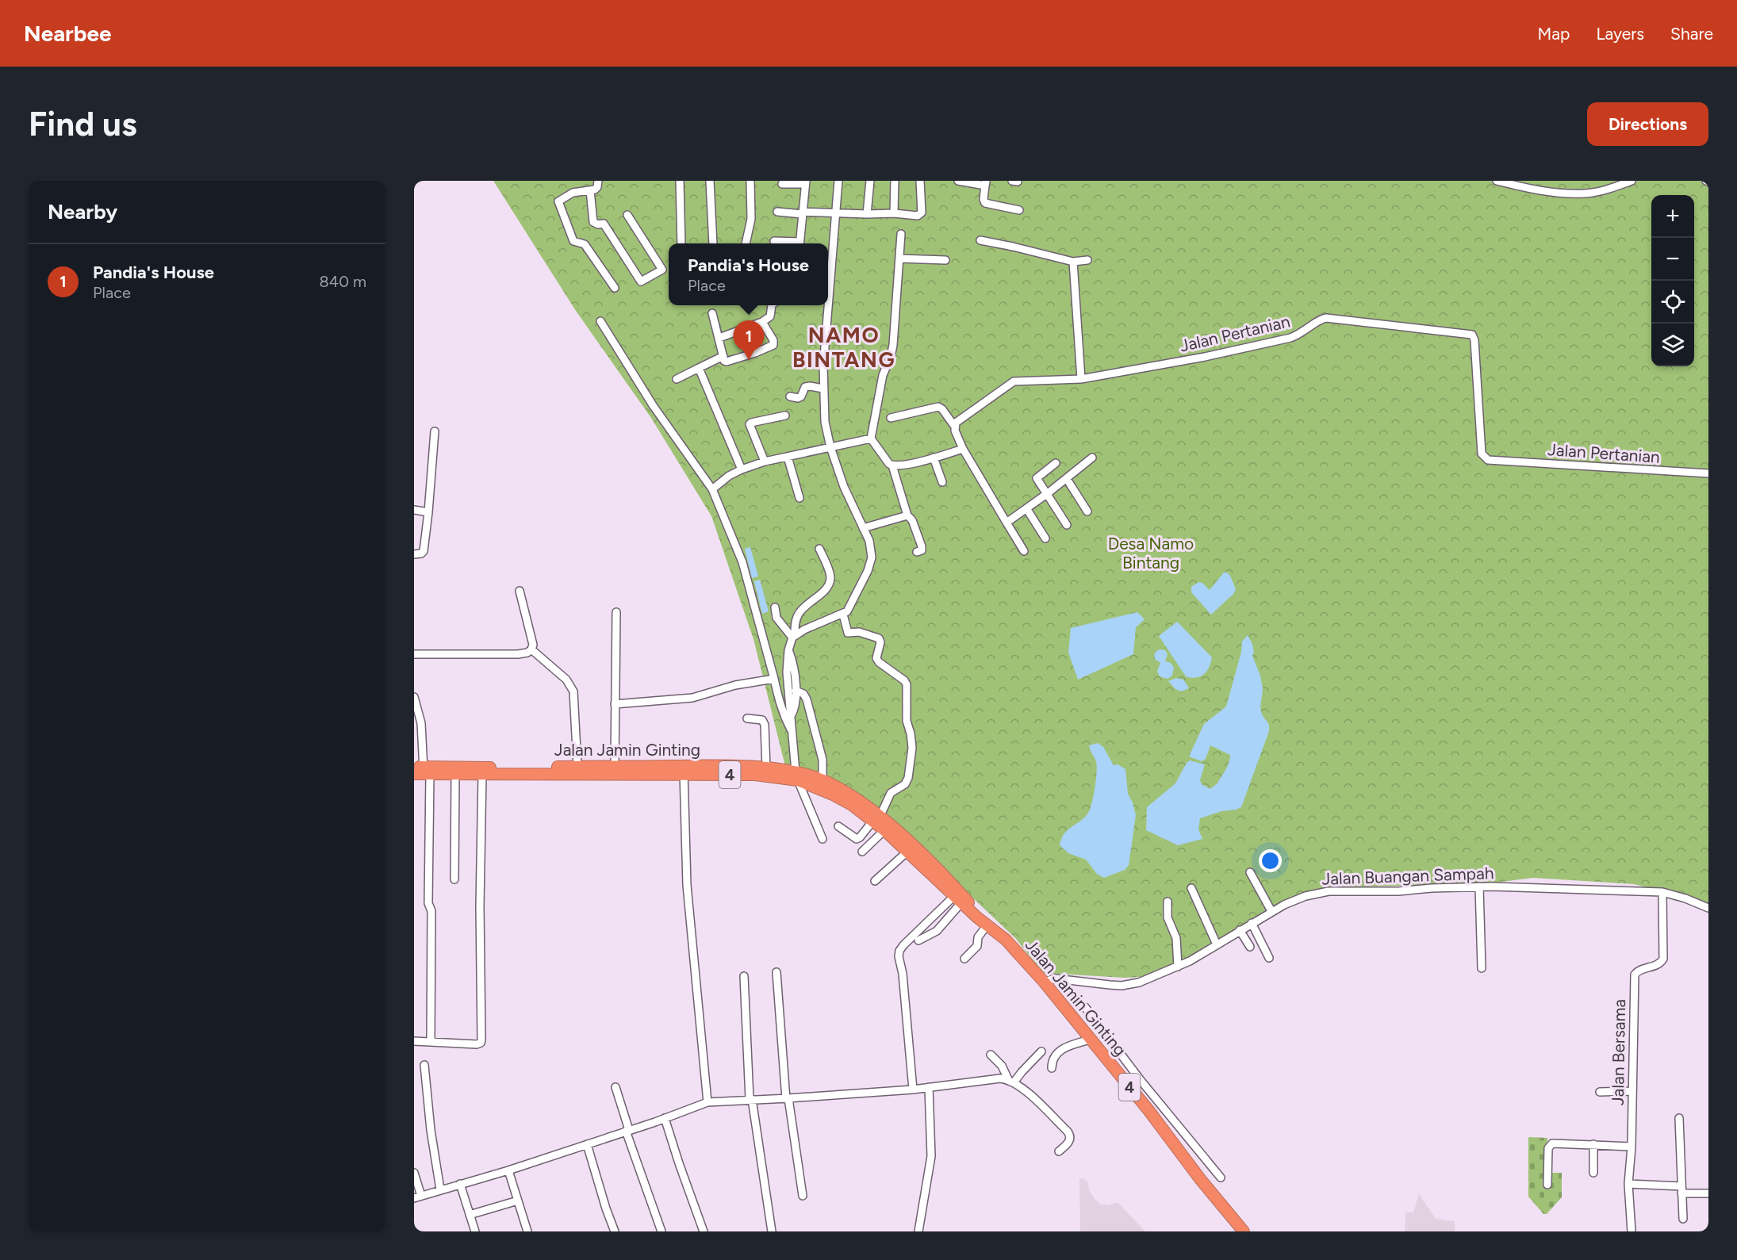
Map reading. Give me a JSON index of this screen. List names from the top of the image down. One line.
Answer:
{"streets":{"highway":["Jalan Jamin Ginting","4"],"street":["Jalan Pertanian","Jalan Buangan Sampah","Jalan Bersama"]},"crossings":[["Jalan Jamin Ginting","Jalan Buangan Sampah"],["Jalan Buangan Sampah","Jalan Bersama"]],"districts":["NAMO BINTANG"],"parks":["Desa Namo Bintang"],"page":{"header":"Nearbee","nav":["Map","Layers","Share"],"buttons":"Directions","title":"Find us","heading":"Nearby","map_buttons":["+","−"],"list":[{"mark":"1","name":"Pandia's House","note":"Place","value":"840 m"}],"popup":["Pandia's House","Place"],"pins":"1"}}
